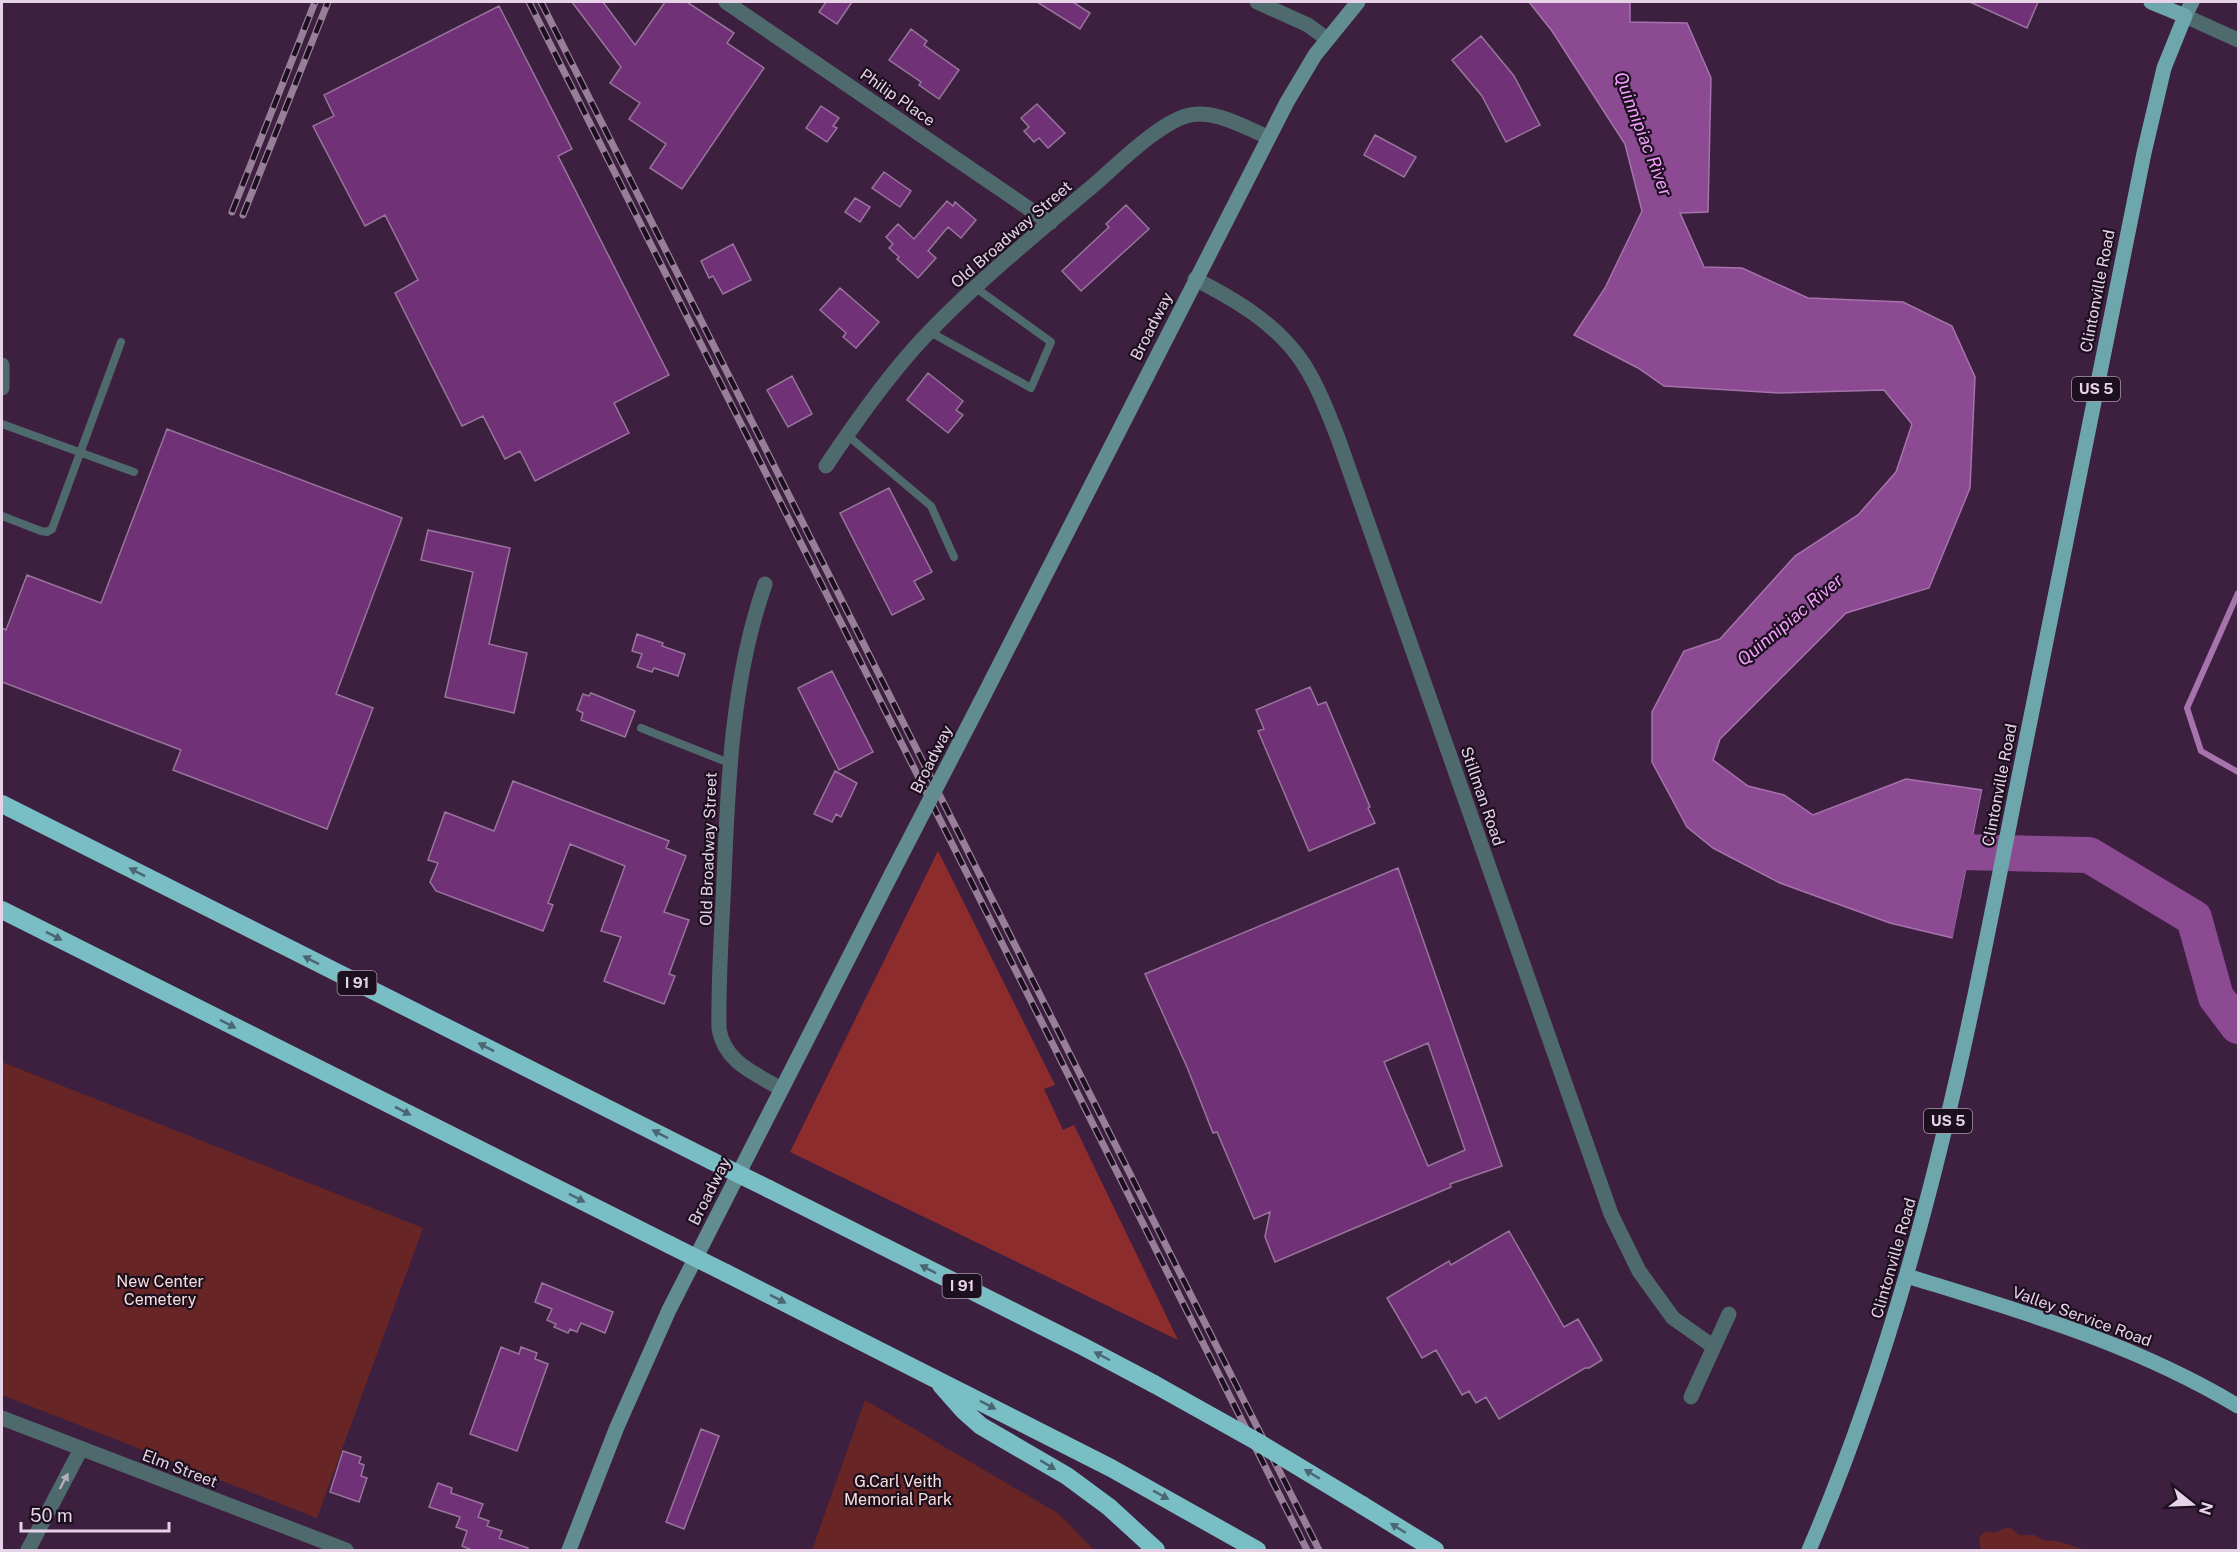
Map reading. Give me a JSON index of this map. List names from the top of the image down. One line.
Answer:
{"streets":{"highway":["I 91"],"main road":["Clintonville Road","Broadway","US 5","Valley Service Road"],"street":["Philip Place","Old Broadway Street","Stillman Road","Elm Street"]},"crossings":[["Philip Place","Old Broadway Street"],["Old Broadway Street","Broadway"],["Clintonville Road","Valley Service Road"],["Broadway","Stillman Road"]],"water":["Quinnipiac River"],"parks":["New Center Cemetery","G.Carl Veith Memorial Park"],"scale_bar":"50 m","north":"right"}
